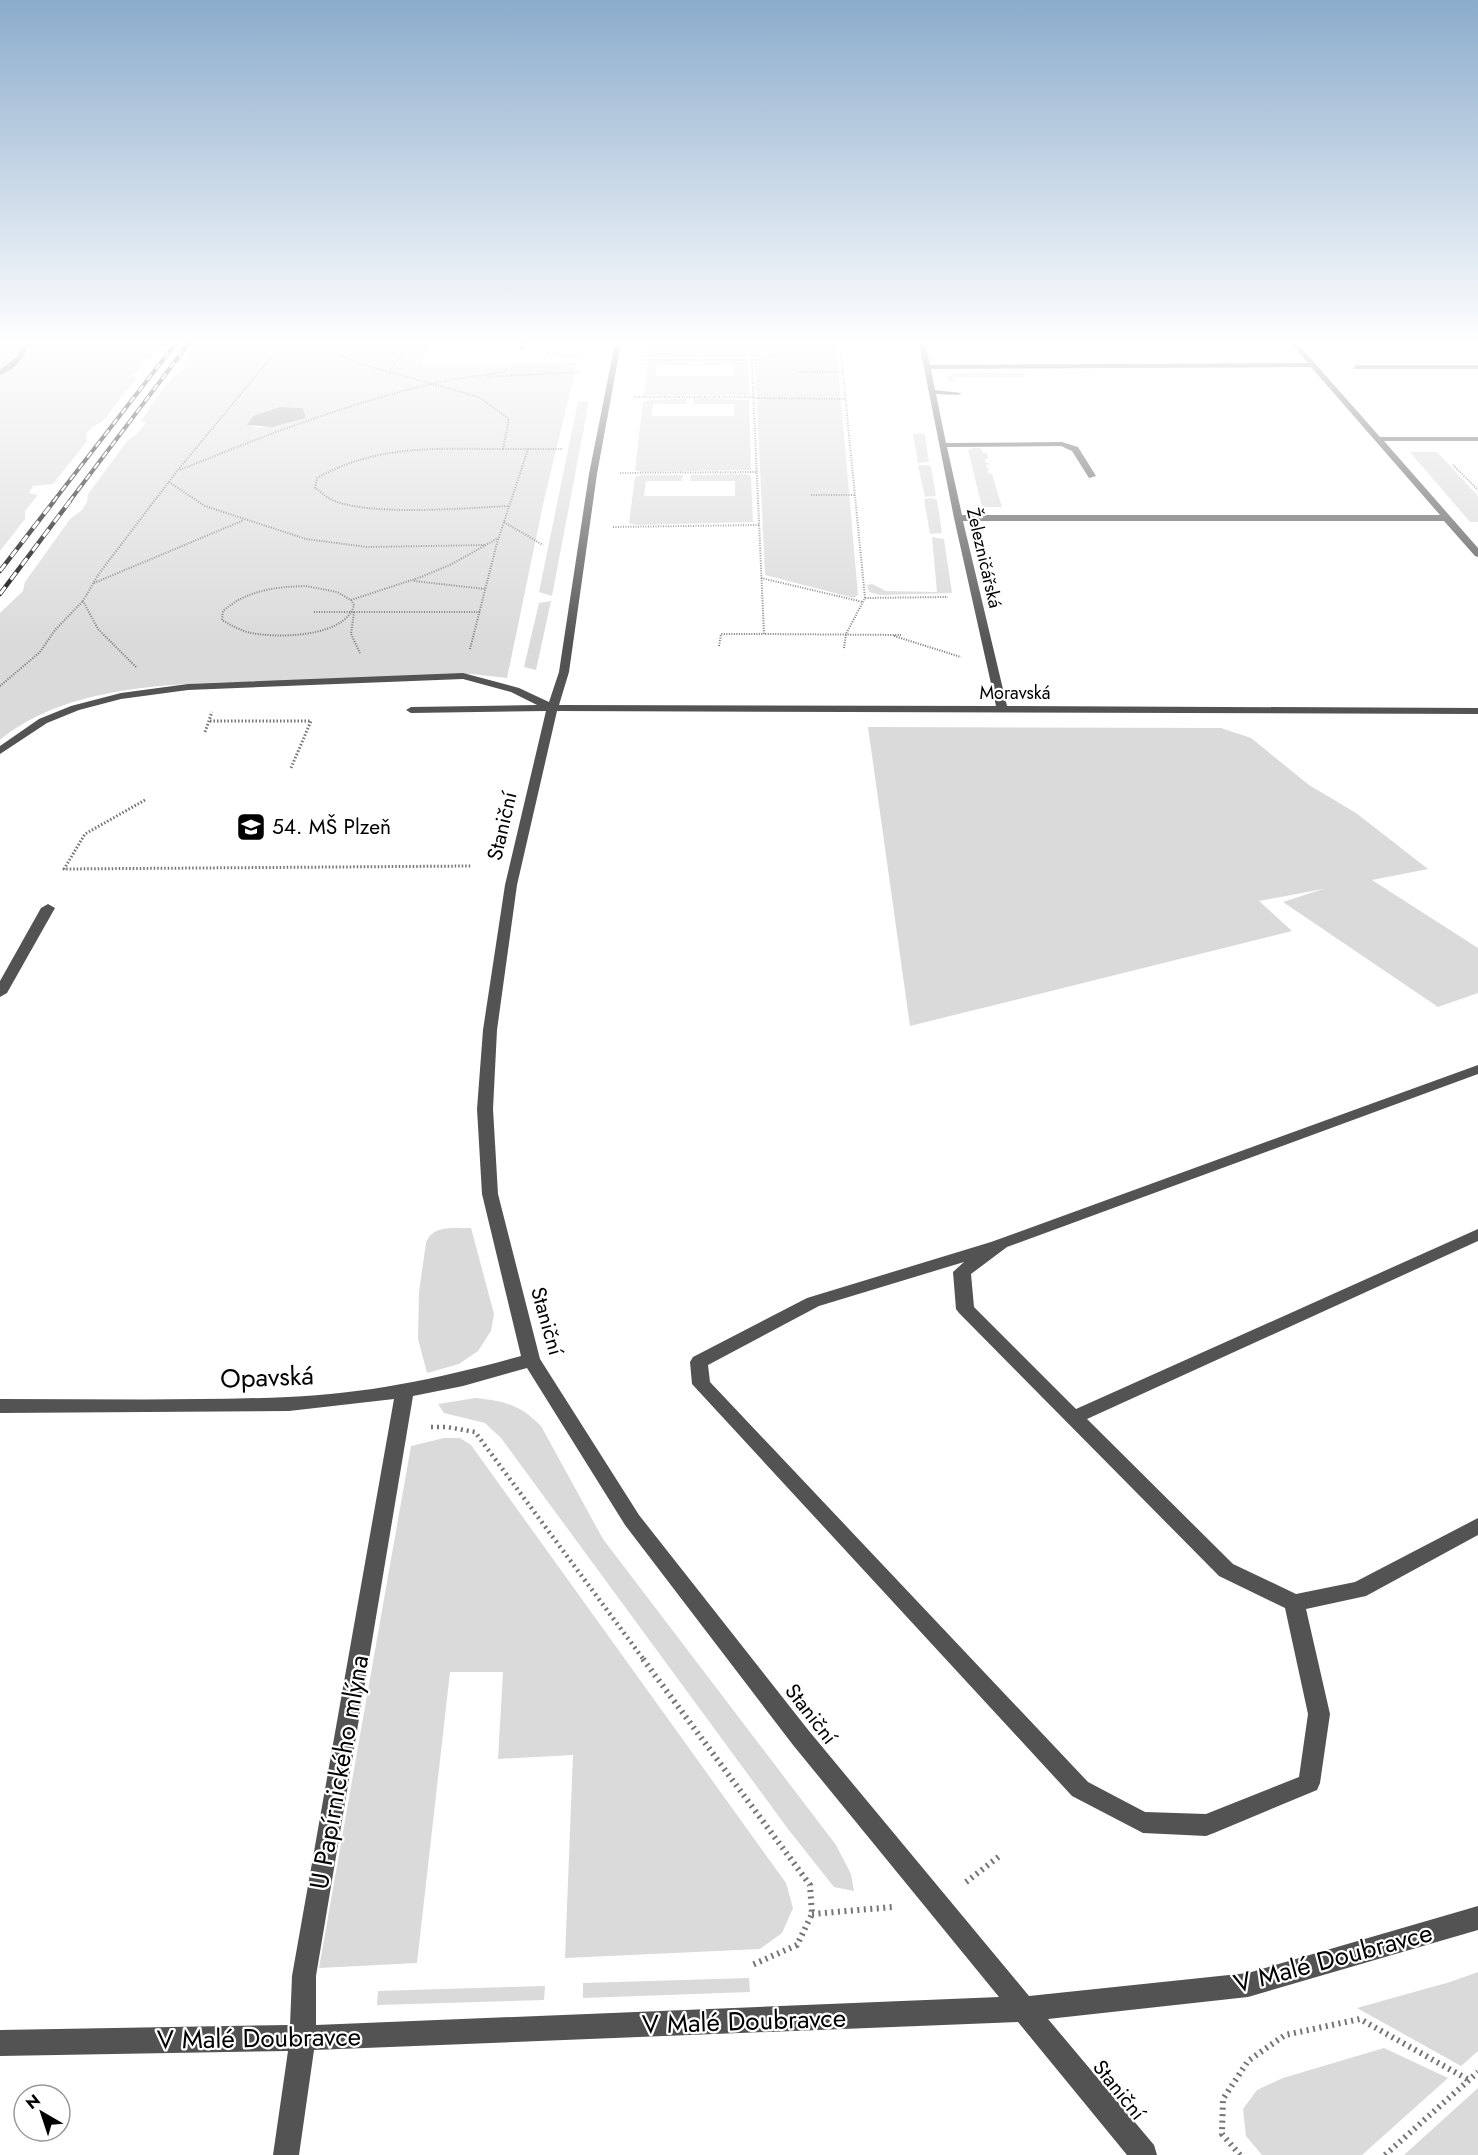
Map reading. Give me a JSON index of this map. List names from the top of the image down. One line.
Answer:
{"streets":{"street":["Železničářská","Moravská","Staniční","Opavská","U Papírnického mlýna","V Malé Doubravce"]},"crossings":[["Železničářská","Moravská"],["Moravská","Staniční"],["Staniční","Opavská"],["Staniční","V Malé Doubravce"],["Opavská","U Papírnického mlýna"],["U Papírnického mlýna","V Malé Doubravce"]],"places":{"school or university":["54. MŠ Plzeň"]},"north":"top left"}
